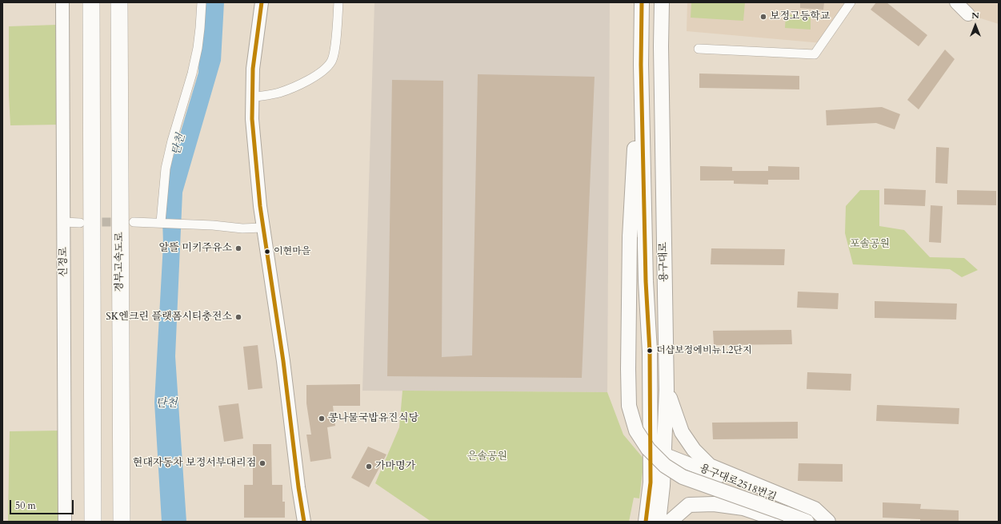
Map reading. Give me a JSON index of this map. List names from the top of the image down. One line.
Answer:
{"streets":{"highway":["경부고속도로"],"main road":["용구대로"],"street":["신정로","용구대로2518번길"]},"crossings":[["용구대로","용구대로2518번길"]],"water":["탄천"],"parks":["포솔공원","은솔공원"],"places":["보정고등학교","알뜰 미키주유소","이현마을","SK엔크린 플랫폼시티충전소","더샵보정에비뉴1.2단지","콩나물국밥유진식당","현대자동차 보정서부대리점","가마명가"],"scale_bar":"50 m","north":"top"}
